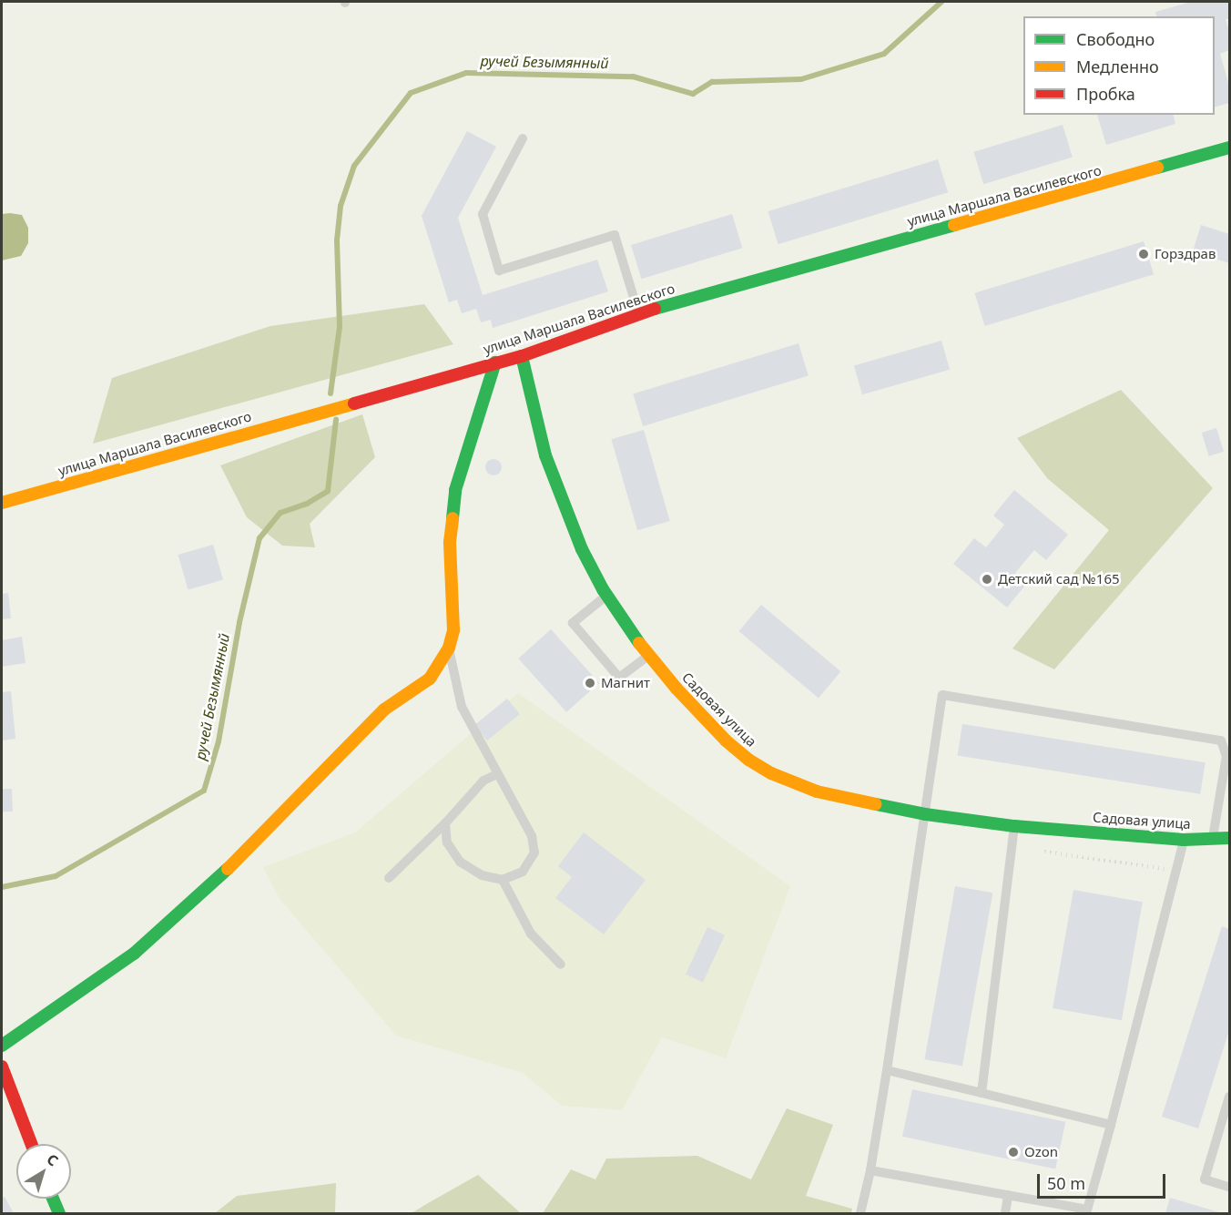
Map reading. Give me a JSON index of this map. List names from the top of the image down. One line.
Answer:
{"streets":{"street":["улица Маршала Василевского","Садовая улица"]},"crossings":[["улица Маршала Василевского","Садовая улица"]],"water":["ручей Безымянный"],"places":["Горздрав","Детский сад №165","Магнит","Ozon"],"legend":["Свободно","Медленно","Пробка"],"scale_bar":"50 m","north":"top right"}
